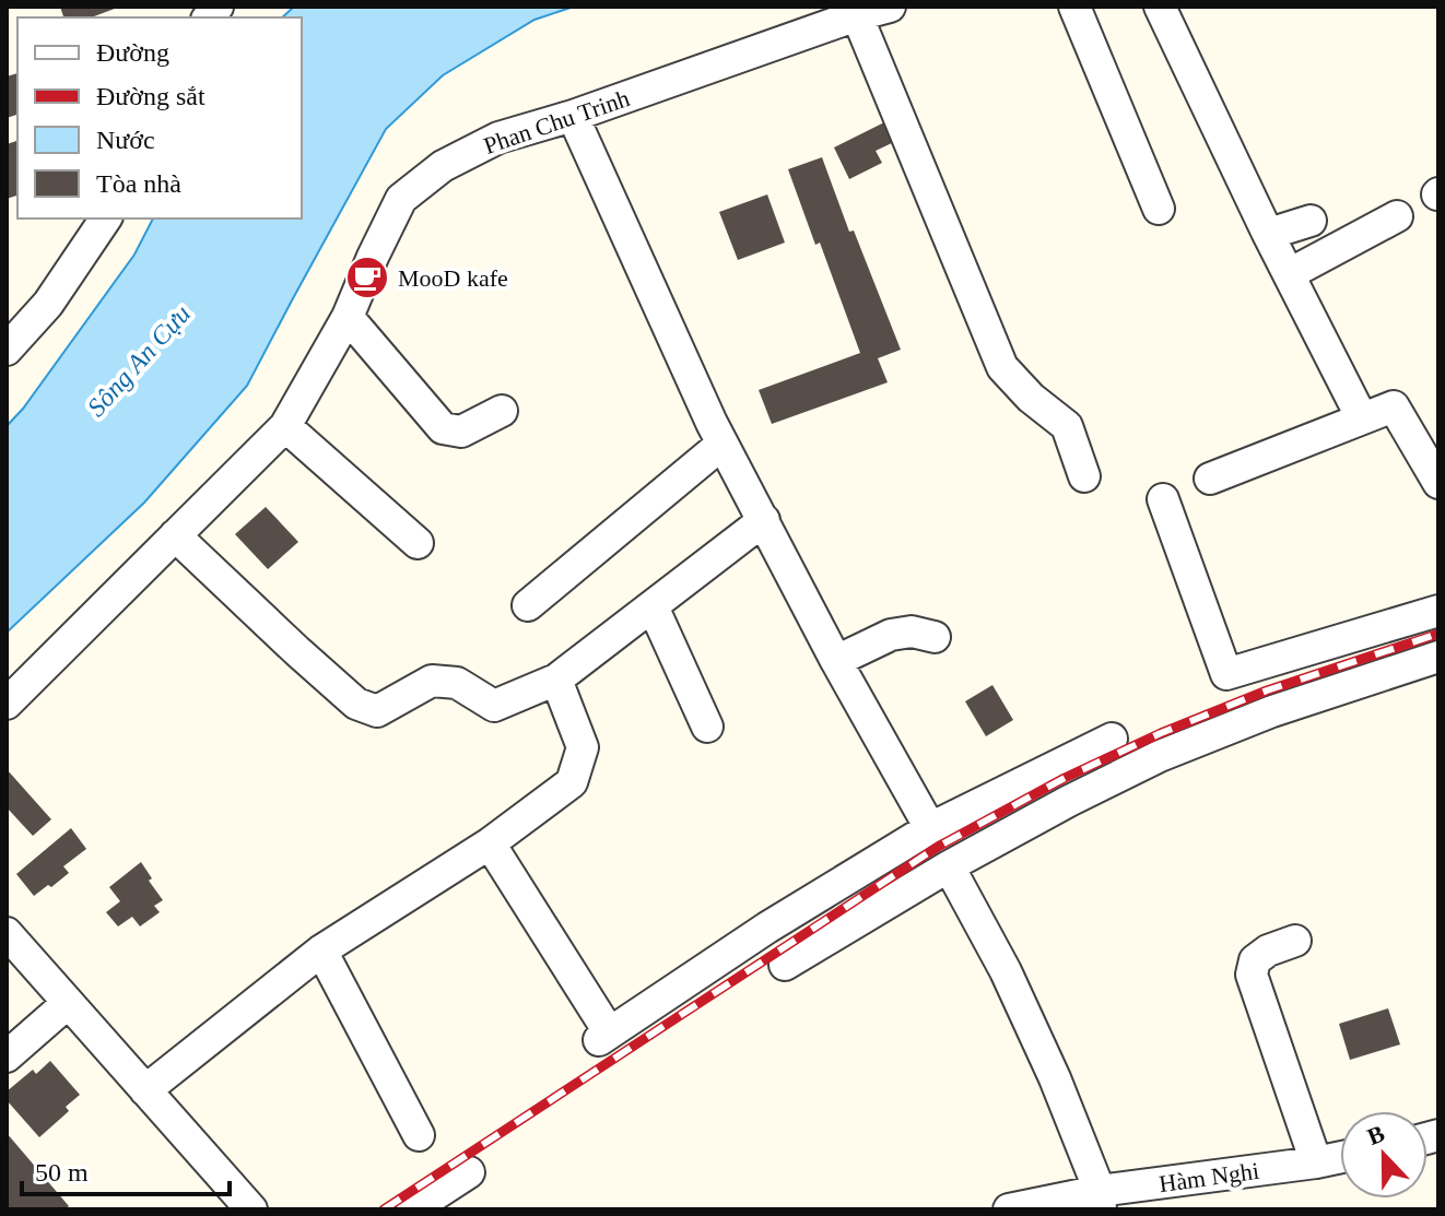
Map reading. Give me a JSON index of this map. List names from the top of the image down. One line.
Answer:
{"streets":{"street":["Phan Chu Trinh","Hàm Nghi"]},"water":["Sông An Cựu"],"places":{"cafe":["MooD kafe"]},"legend":["Đường","Đường sắt","Nước","Tòa nhà"],"scale_bar":"50 m","north":"top"}
